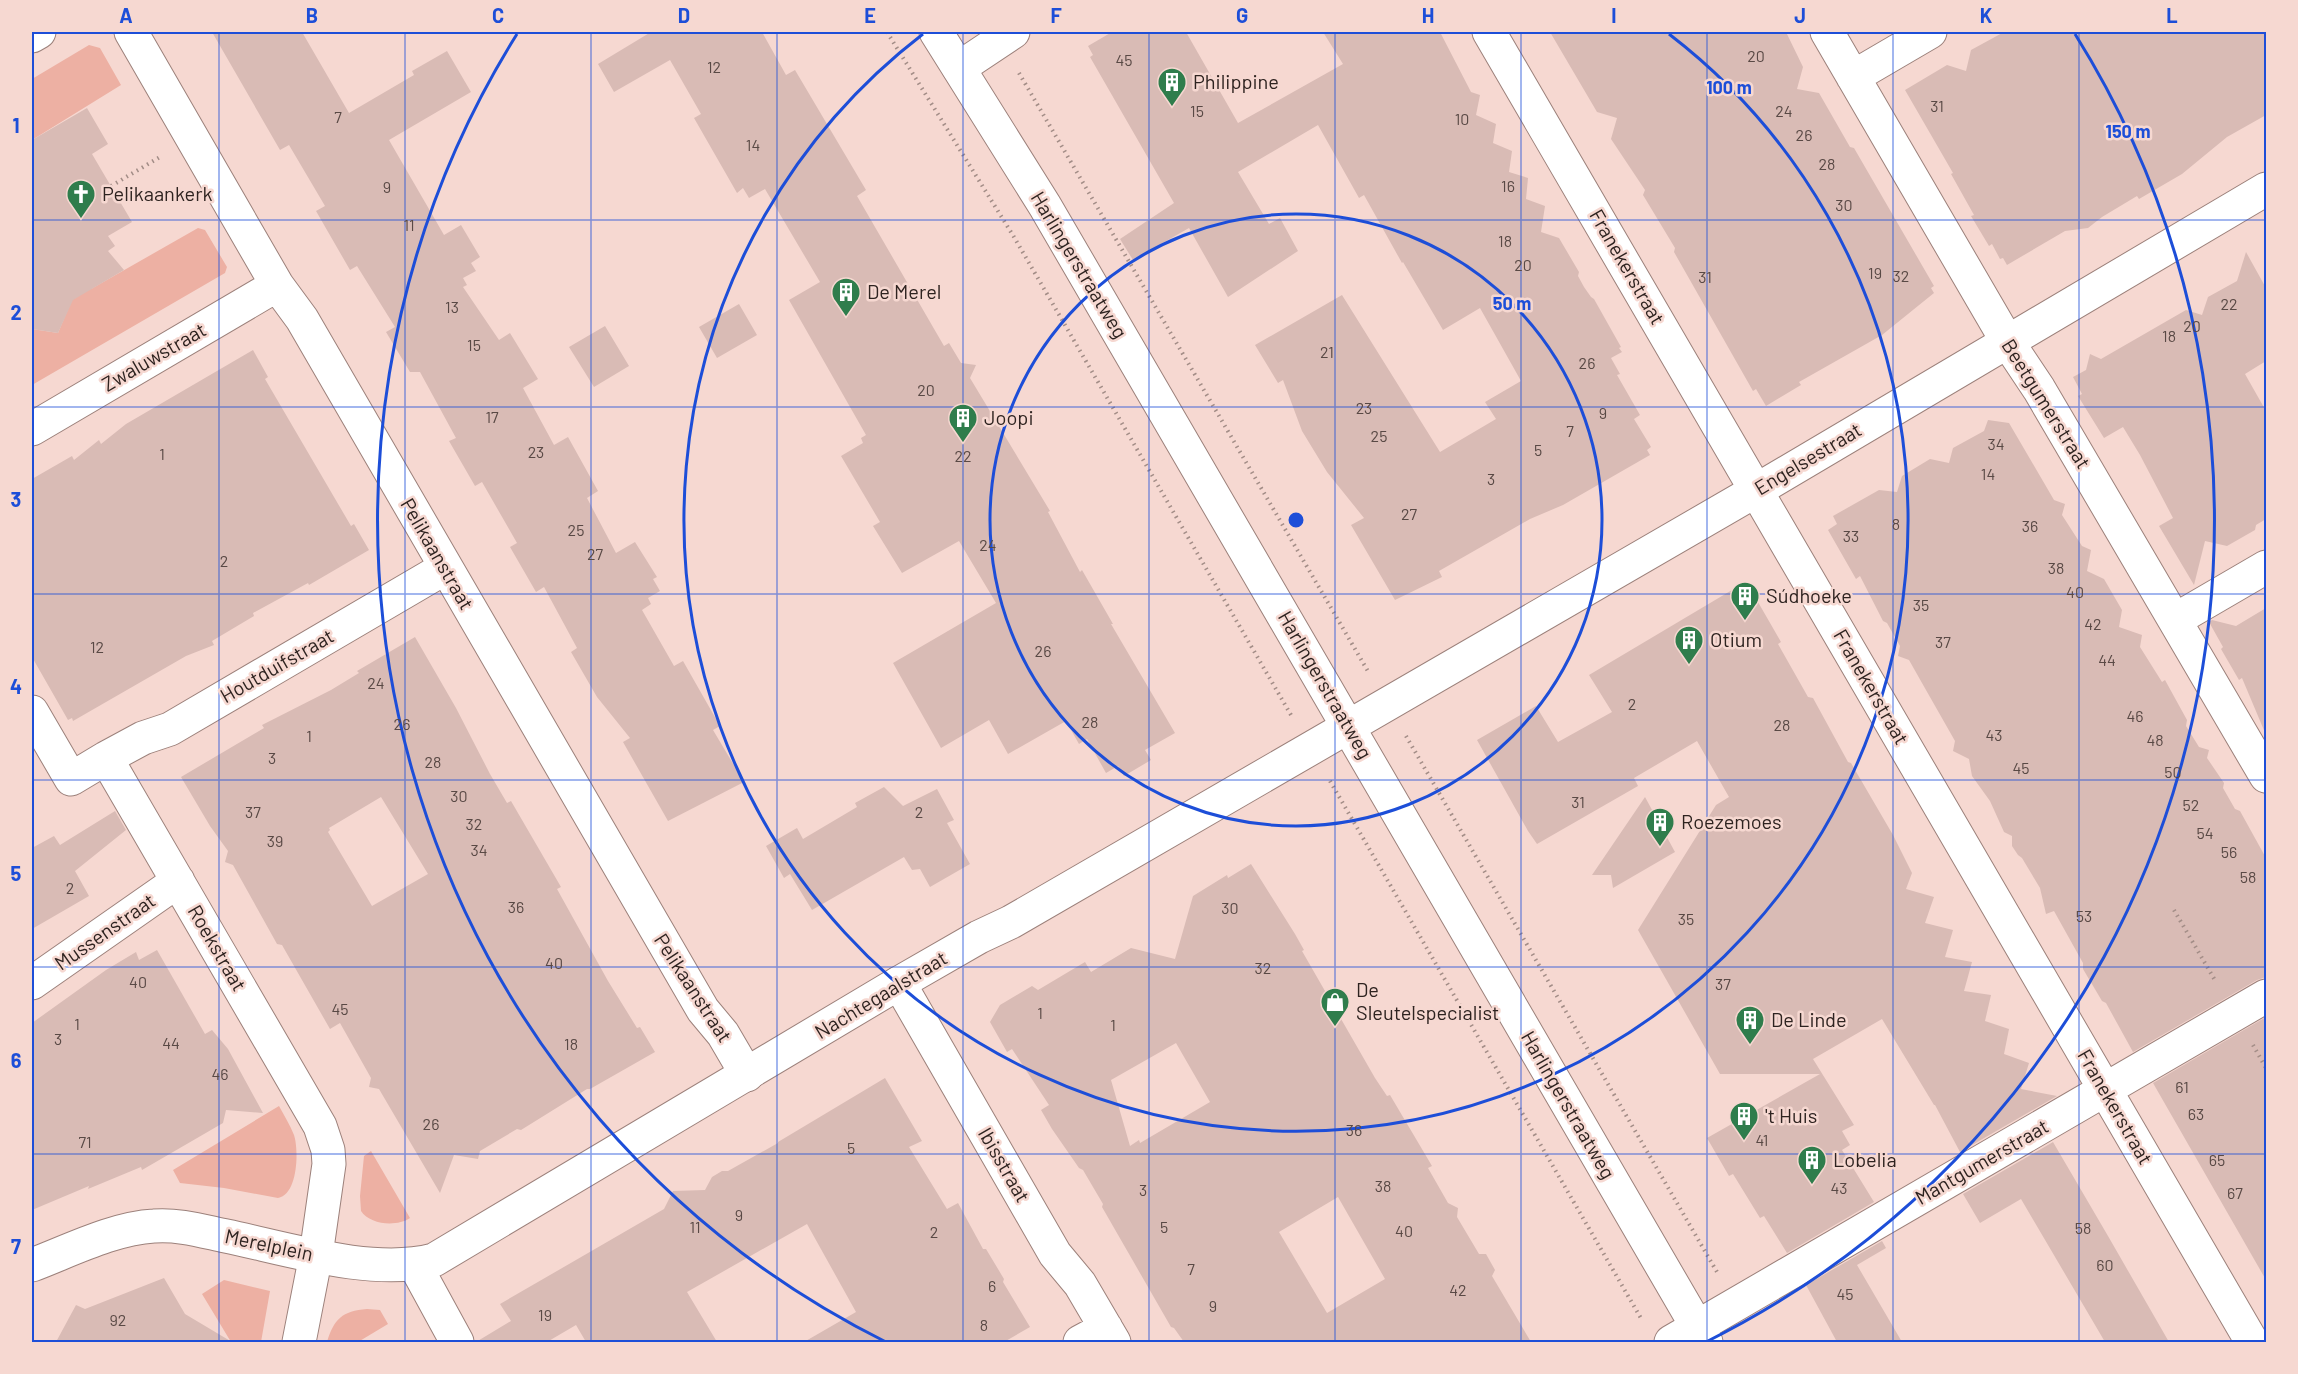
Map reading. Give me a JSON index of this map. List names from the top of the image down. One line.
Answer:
{"streets":{"street":["Harlingerstraatweg","Franekerstraat","Zwaluwstraat","Beetgumerstraat","Engelsestraat","Pelikaanstraat","Houtduifstraat","Mussenstraat","Roekstraat","Nachtegaalstraat","Mantgumerstraat","Ibisstraat","Merelplein"]},"crossings":[["Harlingerstraatweg","Engelsestraat"],["Harlingerstraatweg","Nachtegaalstraat"],["Harlingerstraatweg","Mantgumerstraat"],["Franekerstraat","Engelsestraat"],["Franekerstraat","Mantgumerstraat"],["Zwaluwstraat","Pelikaanstraat"],["Beetgumerstraat","Engelsestraat"],["Engelsestraat","Nachtegaalstraat"],["Pelikaanstraat","Houtduifstraat"],["Pelikaanstraat","Nachtegaalstraat"],["Houtduifstraat","Roekstraat"],["Mussenstraat","Roekstraat"],["Roekstraat","Merelplein"],["Nachtegaalstraat","Ibisstraat"],["Nachtegaalstraat","Merelplein"]],"places":{"building":["Philippine","De Merel","Joopi","Súdhoeke","Otium","Roezemoes","De Linde","'t Huis","Lobelia"],"church":["Pelikaankerk"],"shop":["De Sleutelspecialist"]},"house_numbers":["20","45","12","31","15","24","7","10","26","14","28","16","9","30","11","18","20","19","32","31","22","13","20","18","15","21","26","20","23","9","17","7","25","34","5","23","1","22","14","3","27","8","36","25","33","24","27","2","38","40","35","42","37","12","26","44","24","2","46","28","26","28","43","1","48","3","28","45","50","30","31","52","37","2","32","54","39","34","56","58","2","36","30","53","35","40","32","40","37","45","1","1","1","3","44","18","46","61","63","26","36","41","71","5","65","38","43","3","67","9","11","5","58","40","2","60","7","6","42","45","9","19","92","8"],"grid":{"columns":["A","B","C","D","E","F","G","H","I","J","K","L"],"rows":["1","2","3","4","5","6","7"]},"rings":["100 m","150 m","50 m"]}
